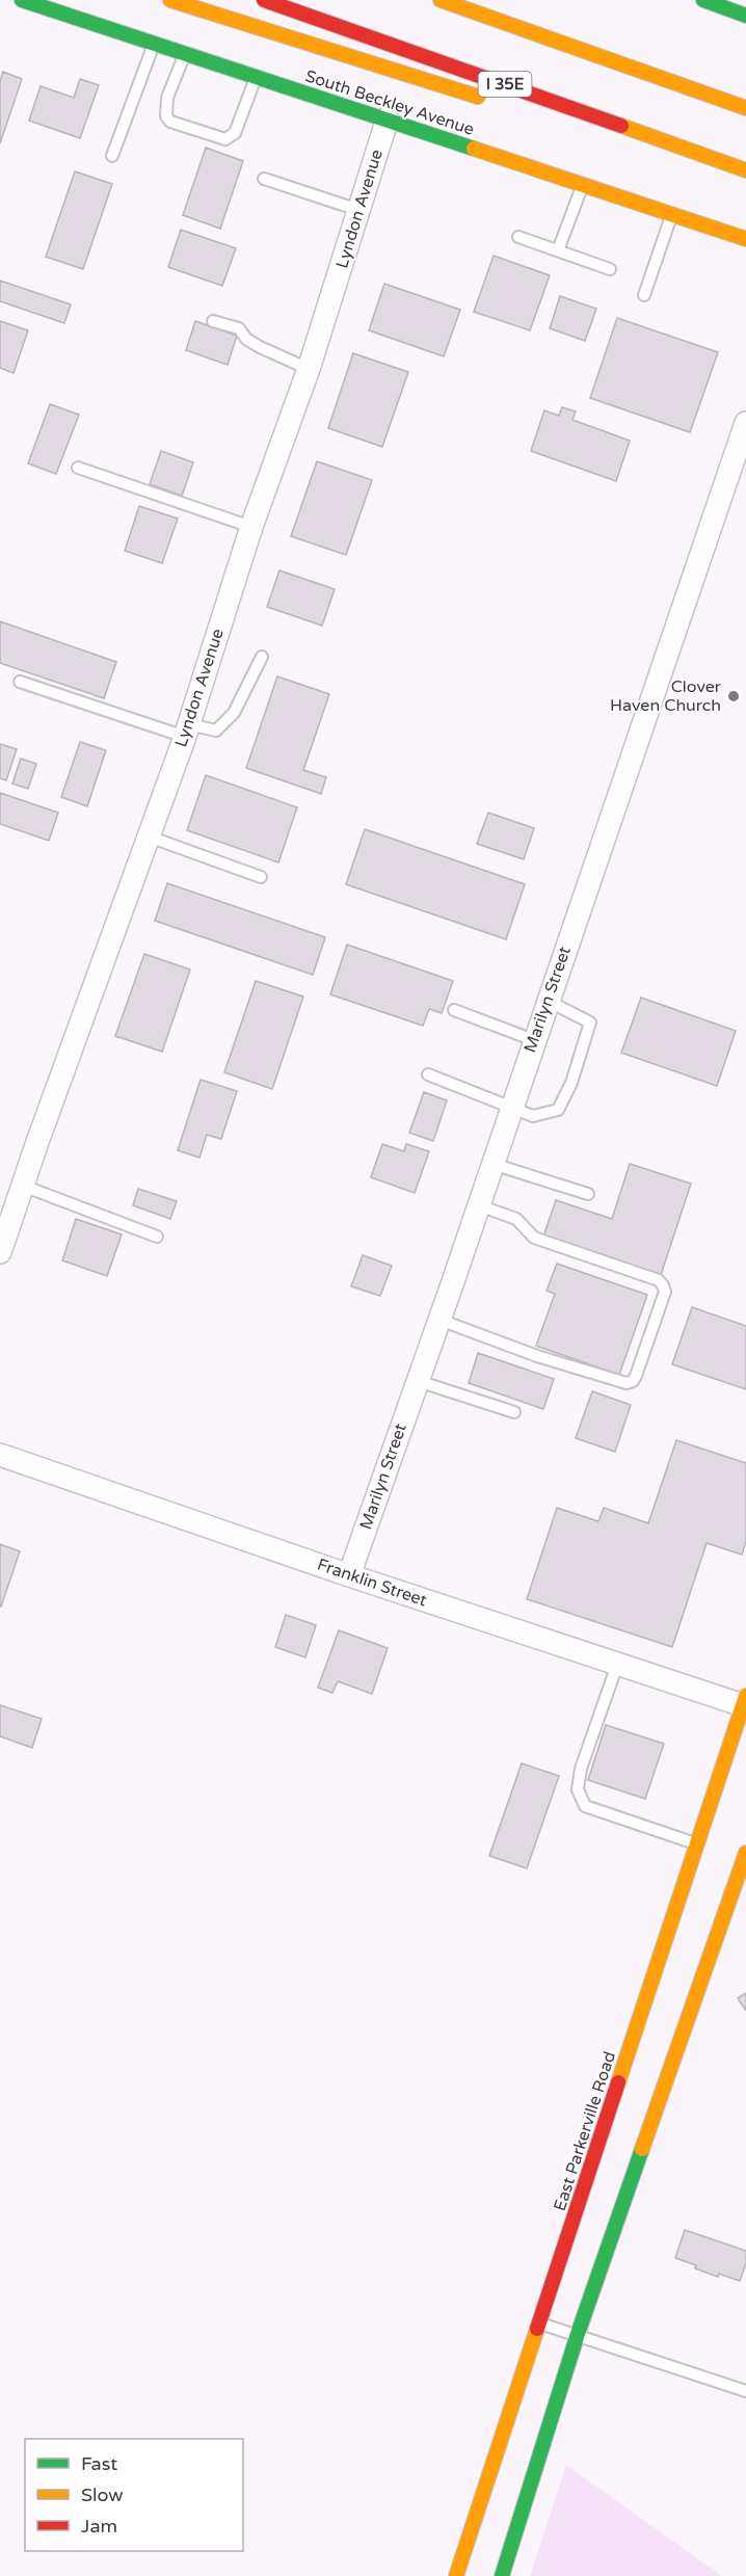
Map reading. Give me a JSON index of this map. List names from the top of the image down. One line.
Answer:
{"streets":{"main road":["I 35E","South Beckley Avenue","East Parkerville Road"],"street":["Lyndon Avenue","Marilyn Street","Franklin Street"]},"crossings":[["South Beckley Avenue","Lyndon Avenue"],["Marilyn Street","Franklin Street"],["Franklin Street","East Parkerville Road"]],"places":["Clover Haven Church"],"legend":["Fast","Slow","Jam"]}
